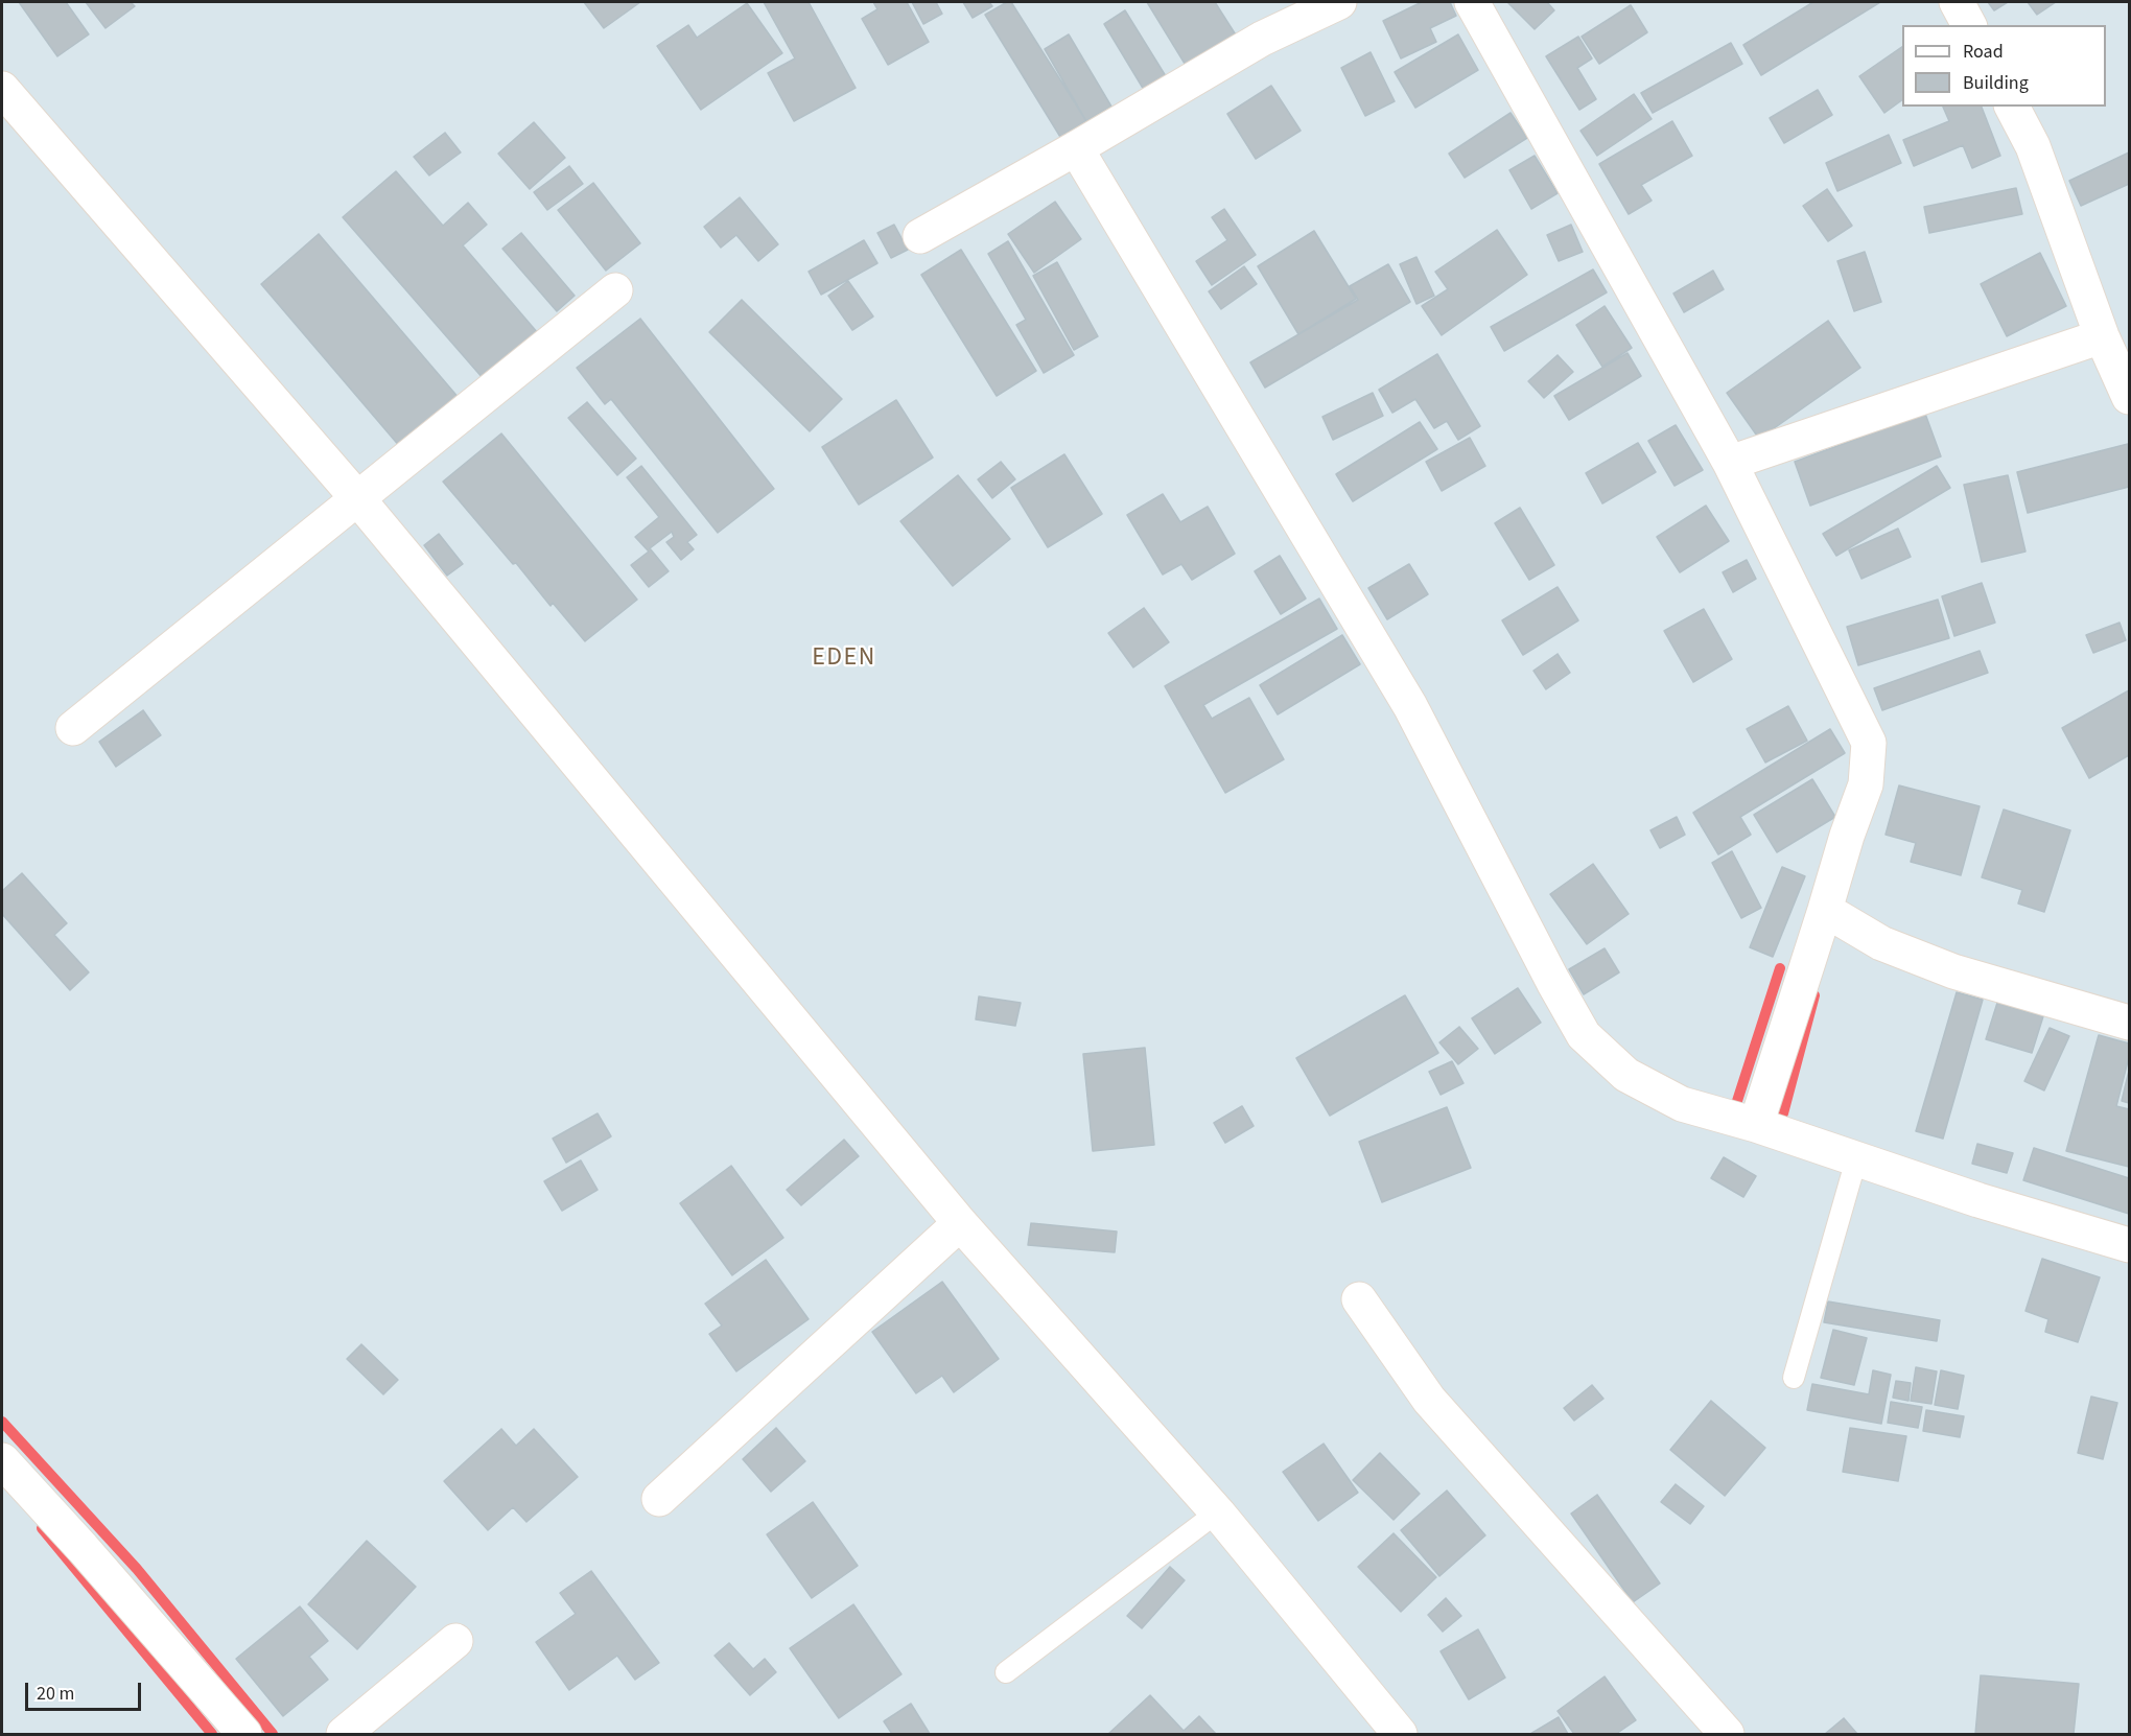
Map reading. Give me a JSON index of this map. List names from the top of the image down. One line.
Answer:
{"districts":["EDEN"],"legend":["Road","Building"],"scale_bar":"20 m"}
